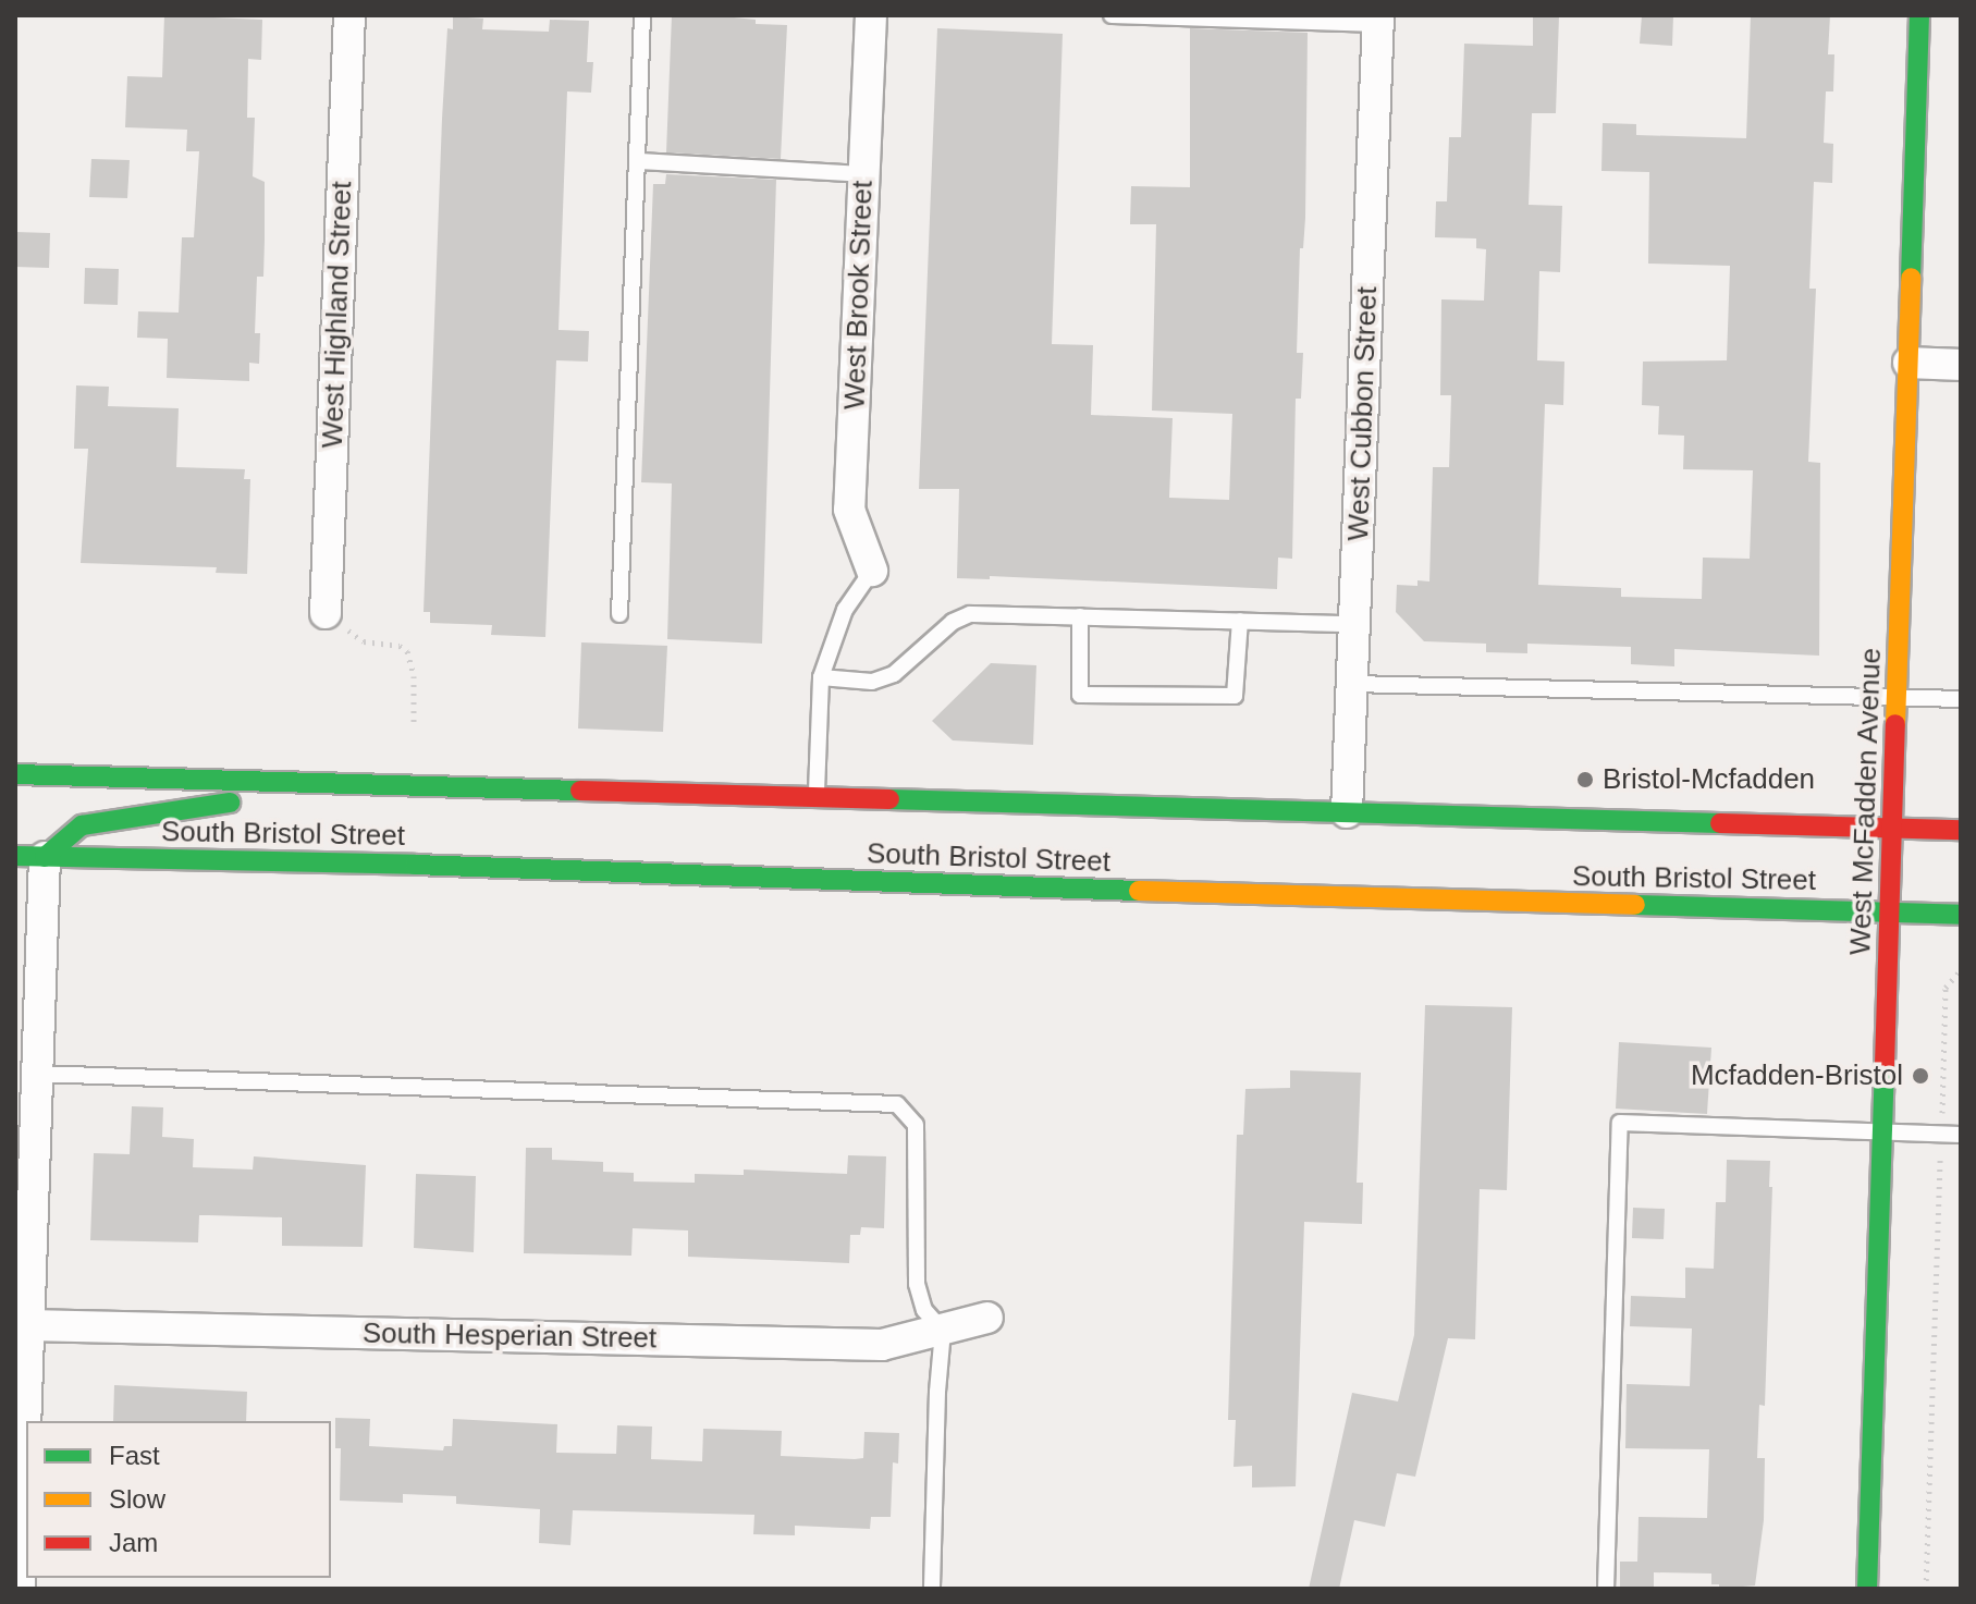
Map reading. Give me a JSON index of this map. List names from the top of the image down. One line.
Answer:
{"streets":{"main road":["West McFadden Avenue","South Bristol Street"],"street":["West Brook Street","West Highland Street","West Cubbon Street","South Hesperian Street"]},"crossings":[["West Cubbon Street","South Bristol Street"],["West McFadden Avenue","South Bristol Street"]],"places":["Bristol-Mcfadden","Mcfadden-Bristol"],"legend":["Fast","Slow","Jam"]}
